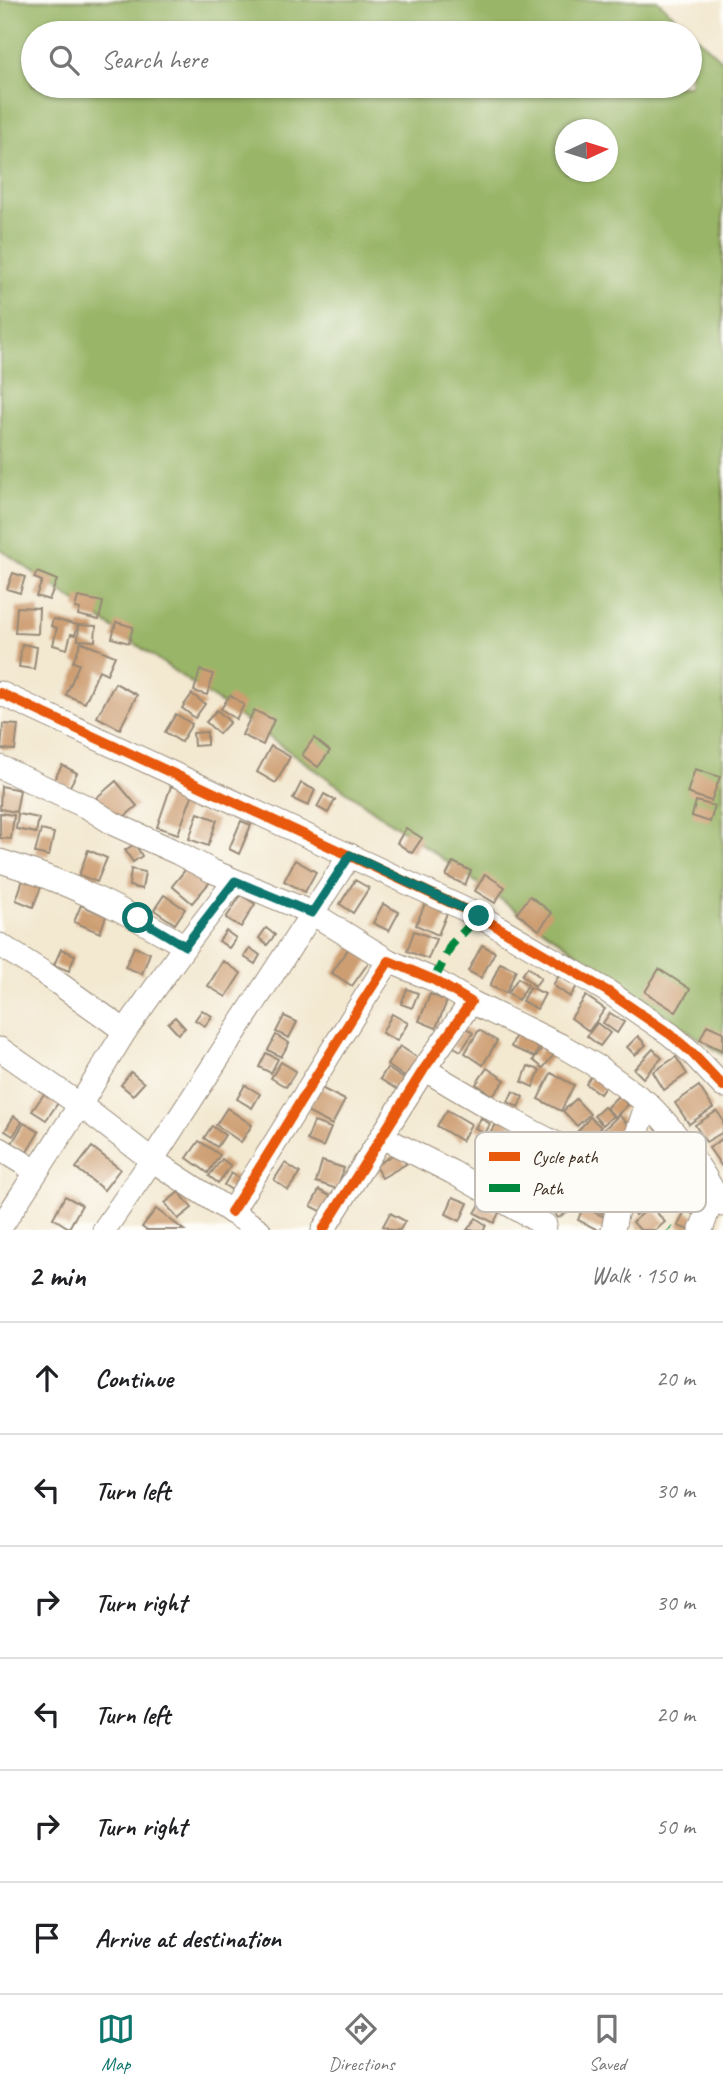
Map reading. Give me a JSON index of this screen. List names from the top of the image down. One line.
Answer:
{"legend":["Cycle path","Path"],"north":"right","page":{"search":"Search here","heading":["2 min","Walk · 150 m"],"list":[["Continue","20 m"],["Turn left","30 m"],["Turn right","30 m"],["Turn left","20 m"],["Turn right","50 m"],"Arrive at destination"],"nav":["Map","Directions","Saved"]}}
